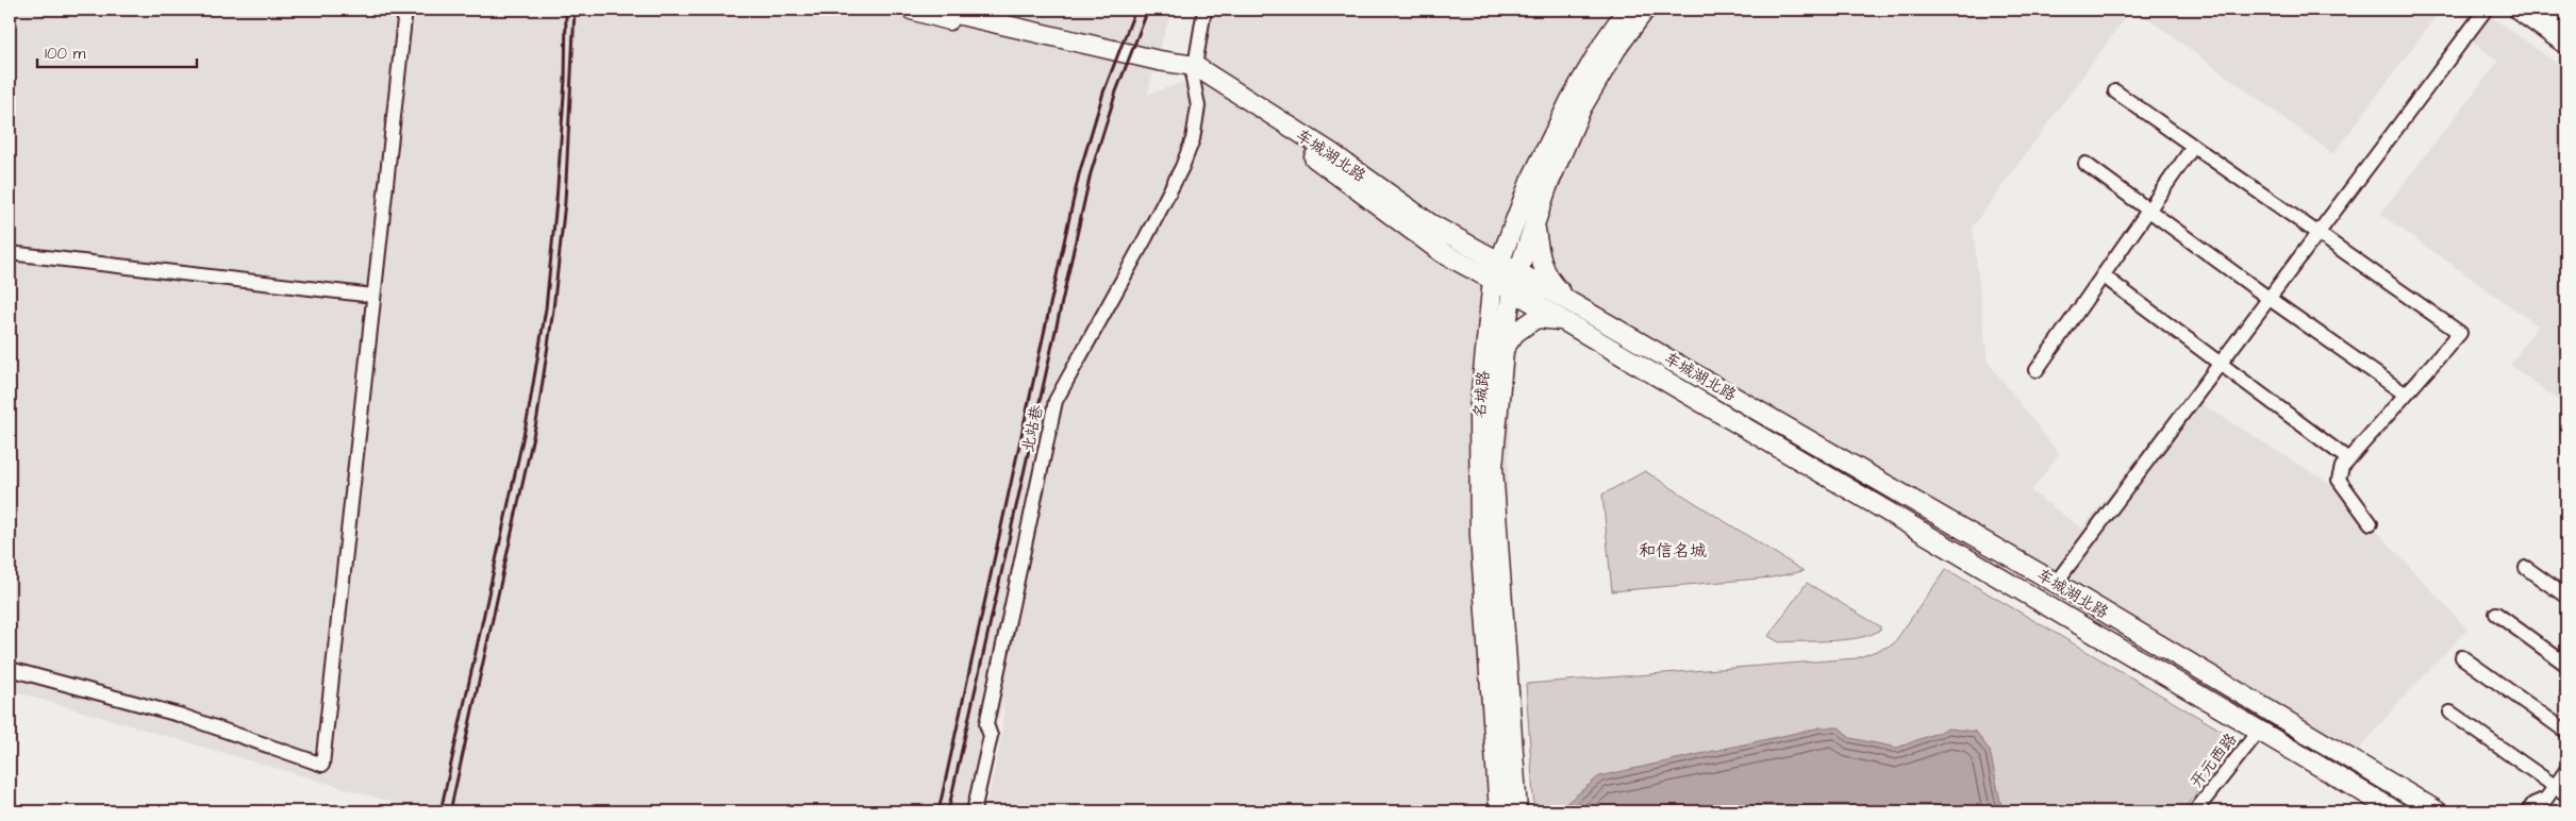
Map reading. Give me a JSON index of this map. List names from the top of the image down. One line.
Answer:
{"streets":{"main road":["车城湖北路","名城路"],"street":["北站巷","开元西路"]},"crossings":[["车城湖北路","名城路"],["车城湖北路","北站巷"],["车城湖北路","开元西路"]],"districts":["和信名城"],"scale_bar":"100 m"}
